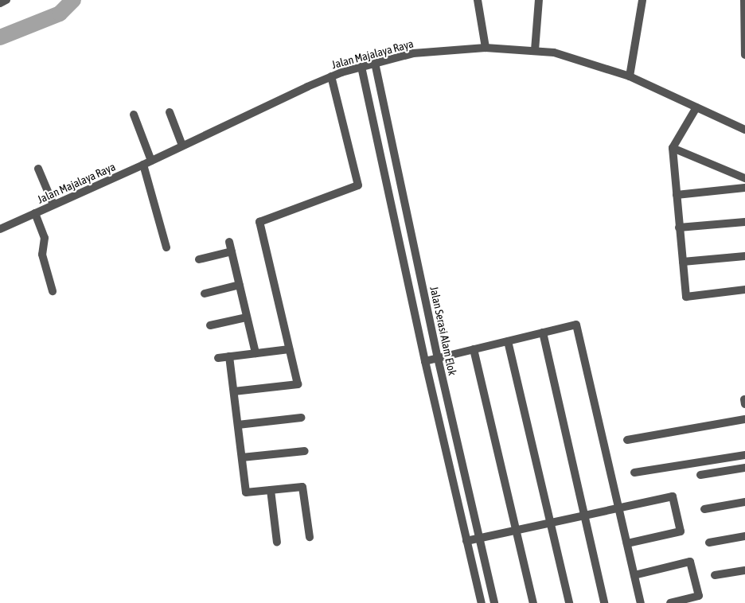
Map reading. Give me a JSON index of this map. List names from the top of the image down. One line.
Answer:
{"streets":{"street":["Jalan Majalaya Raya","Jalan Serasi Alam Elok"]},"crossings":[["Jalan Majalaya Raya","Jalan Serasi Alam Elok"]]}
